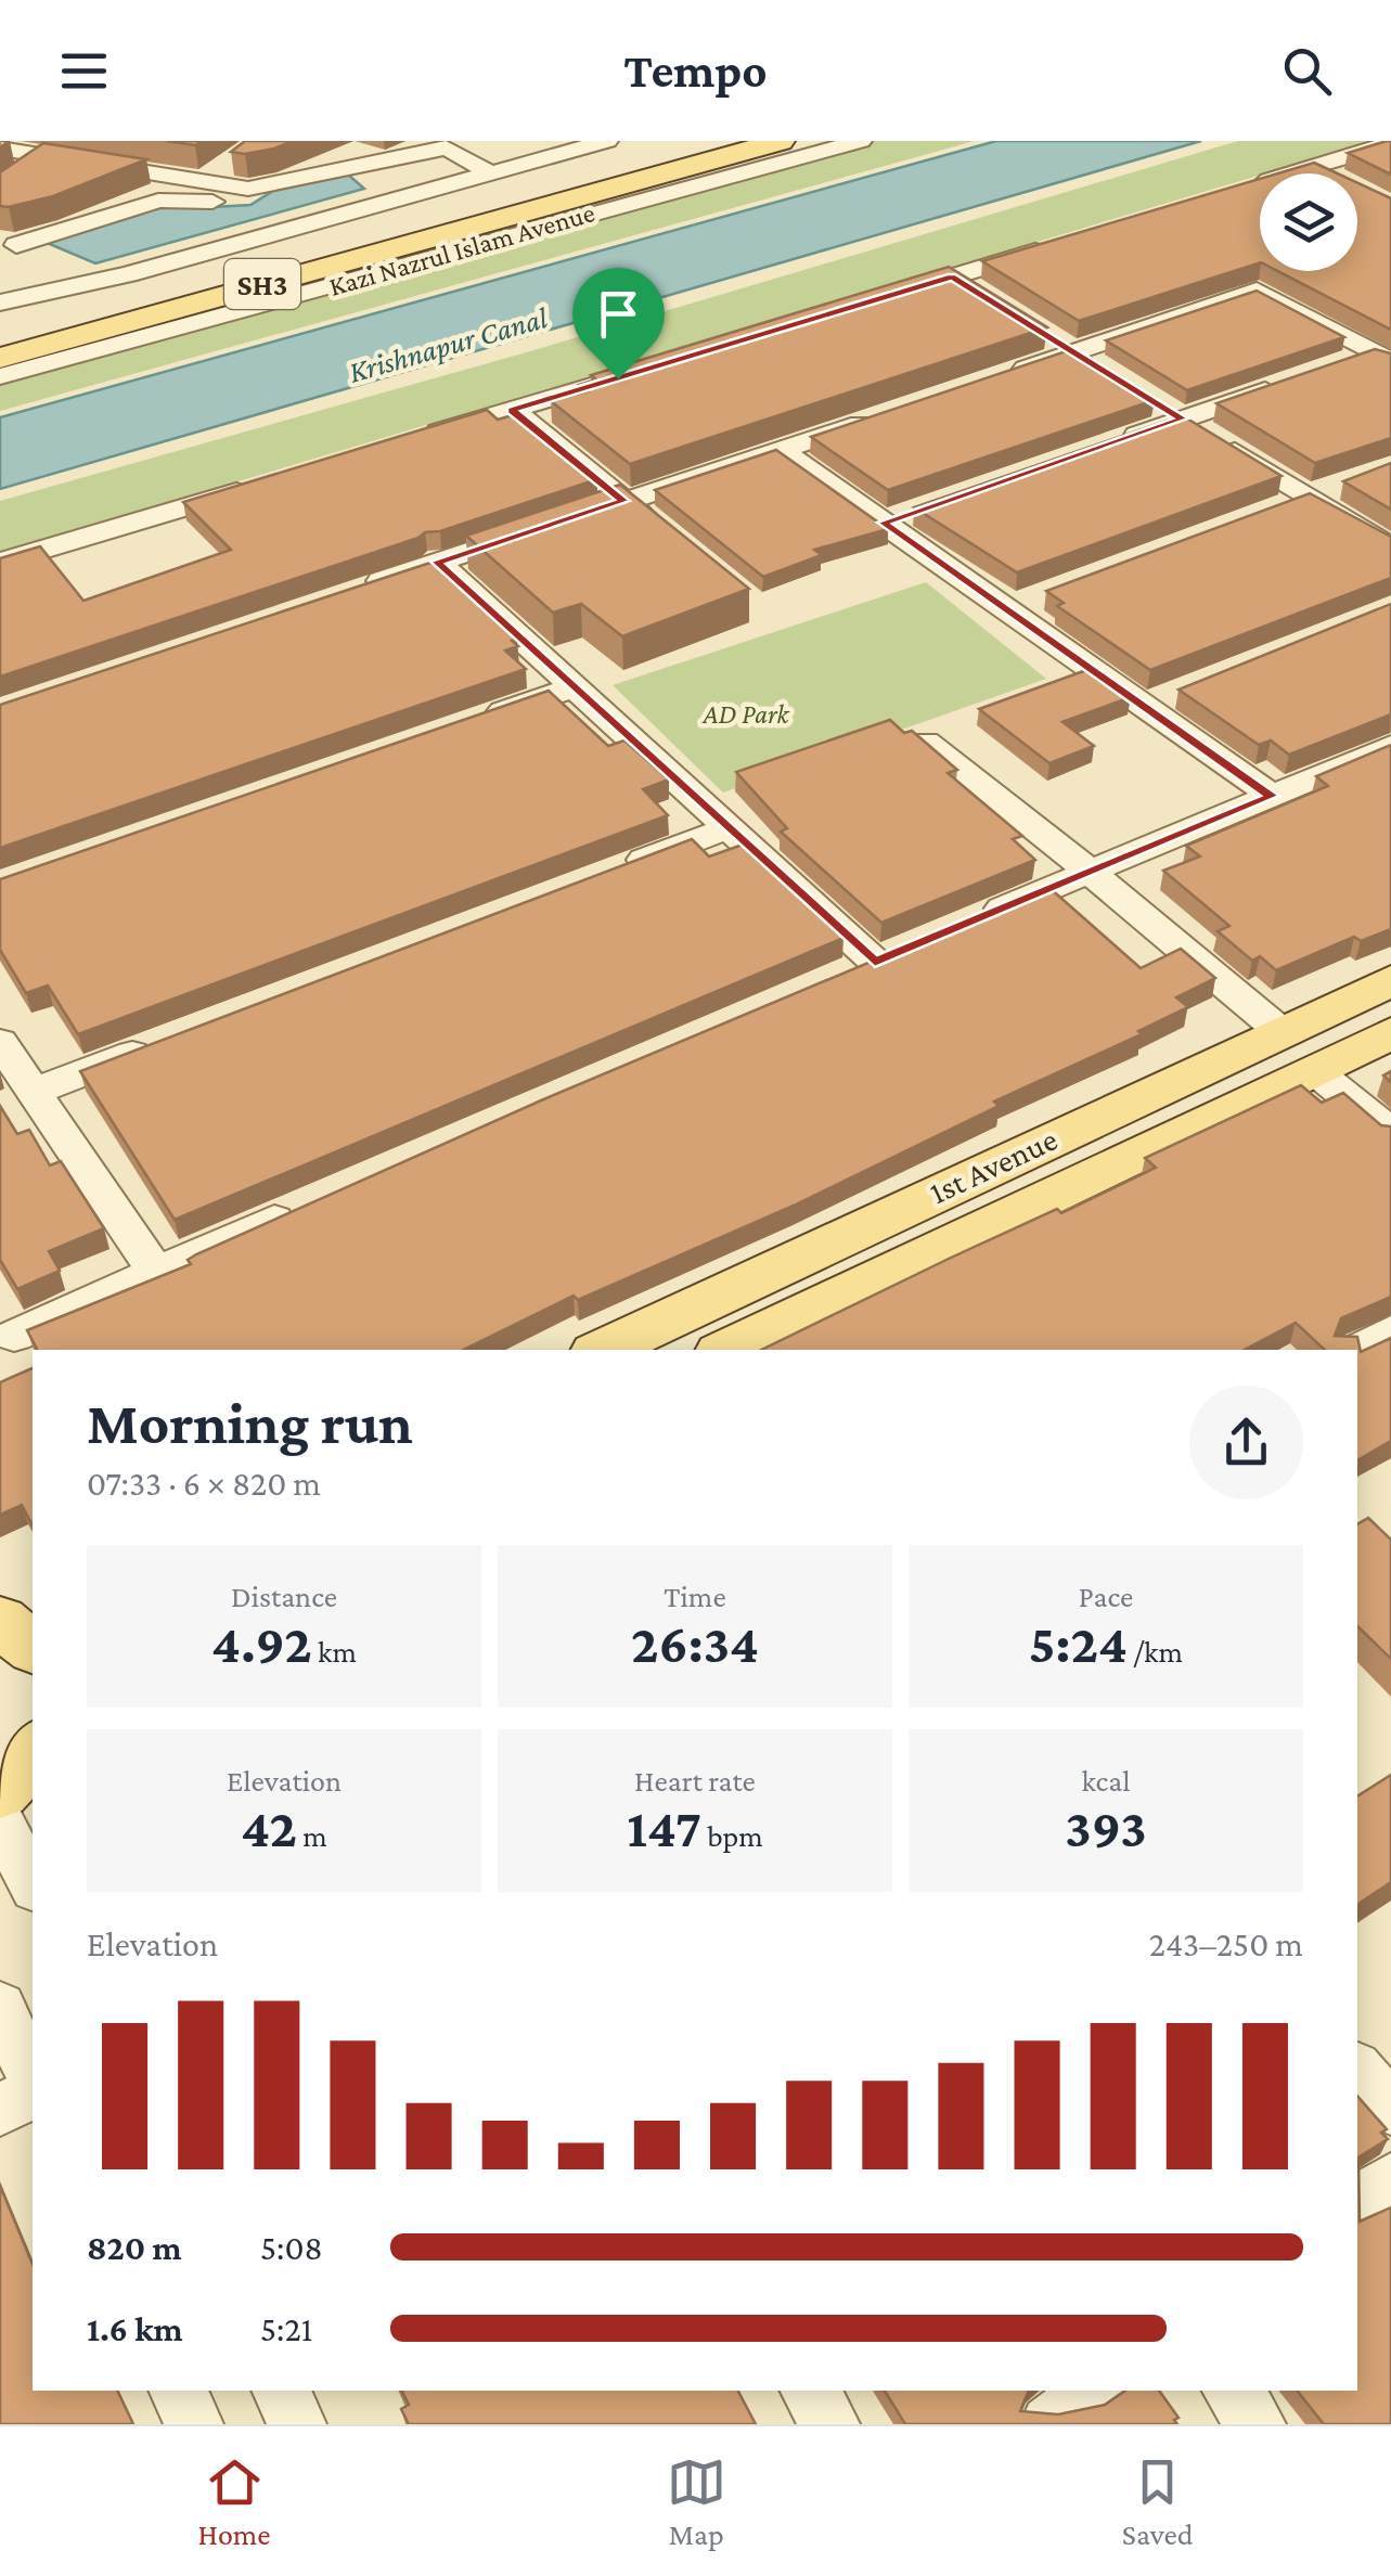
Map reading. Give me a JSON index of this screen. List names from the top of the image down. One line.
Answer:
{"streets":{"main road":["Kazi Nazrul Islam Avenue","SH3","1st Avenue"]},"water":["Krishnapur Canal"],"parks":["AD Park"],"page":{"header":"Tempo","heading":["Morning run","07:33 · 6 × 820 m"],"stats":[["Distance","4.92 km"],["Time","26:34"],["Pace","5:24 /km"],["Elevation","42 m"],["Heart rate","147 bpm"],["kcal","393"]],"chart":["Elevation","243–250 m"],"list":[{"name":"820 m","note":"5:08"},{"name":"1.6 km","note":"5:21"}],"tabs":["Home","Map","Saved"]}}
